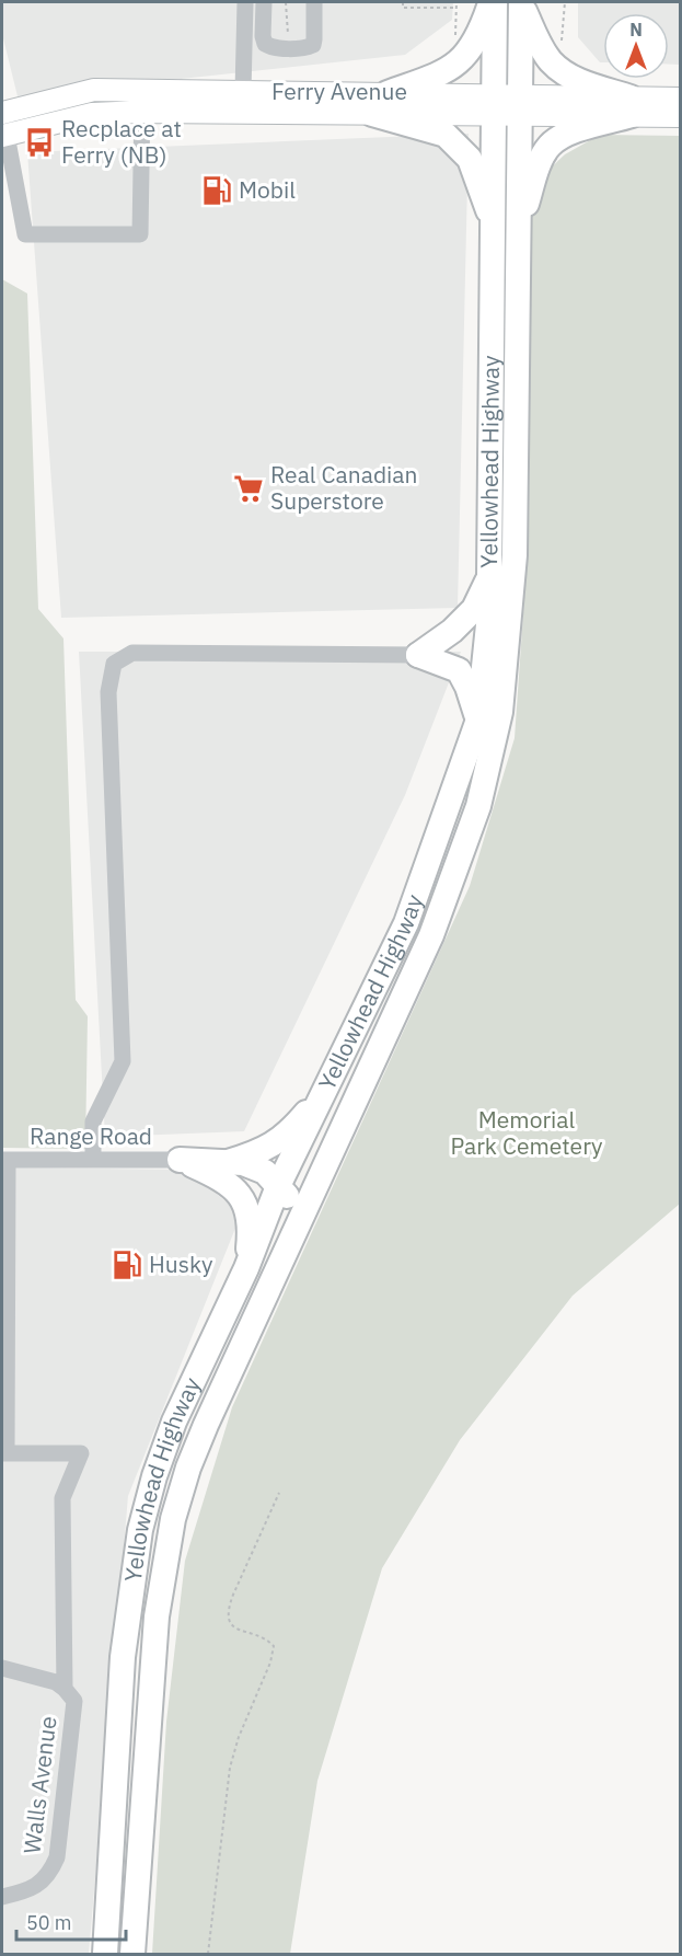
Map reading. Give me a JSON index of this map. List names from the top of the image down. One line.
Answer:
{"streets":{"highway":["Yellowhead Highway"],"main road":["Ferry Avenue"],"street":["Range Road","Walls Avenue"]},"crossings":[["Ferry Avenue","Yellowhead Highway"]],"parks":["Memorial Park Cemetery"],"places":{"bus stop":["Recplace at Ferry (NB)"],"fuel station":["Mobil","Husky"],"supermarket":["Real Canadian Superstore"]},"scale_bar":"50 m","north":"top"}
